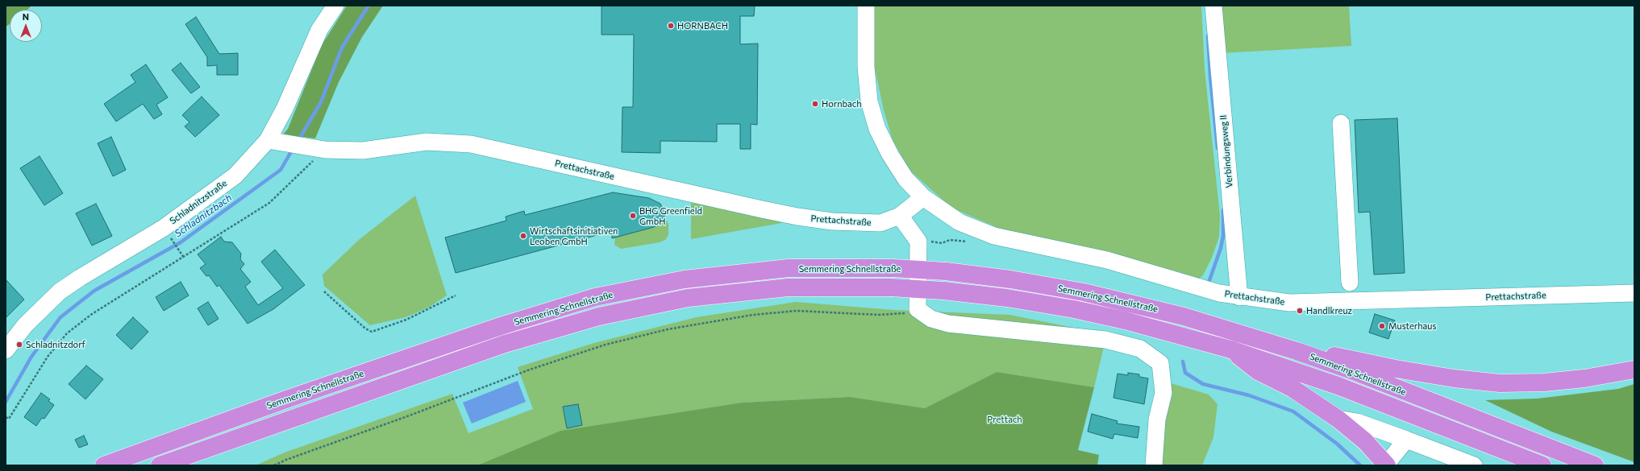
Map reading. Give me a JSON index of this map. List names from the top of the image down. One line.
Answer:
{"streets":{"highway":["Semmering Schnellstraße"],"street":["Verbindungsweg II","Prettachstraße","Schladnitzstraße"]},"crossings":[["Verbindungsweg II","Prettachstraße"],["Prettachstraße","Schladnitzstraße"]],"water":["Schladnitzbach"],"parks":["Prettach"],"places":["HORNBACH","Hornbach","BHG Greenfield GmbH","Wirtschaftsinitiativen Leoben GmbH","Handlkreuz","Musterhaus","Schladnitzdorf"],"north":"top"}
